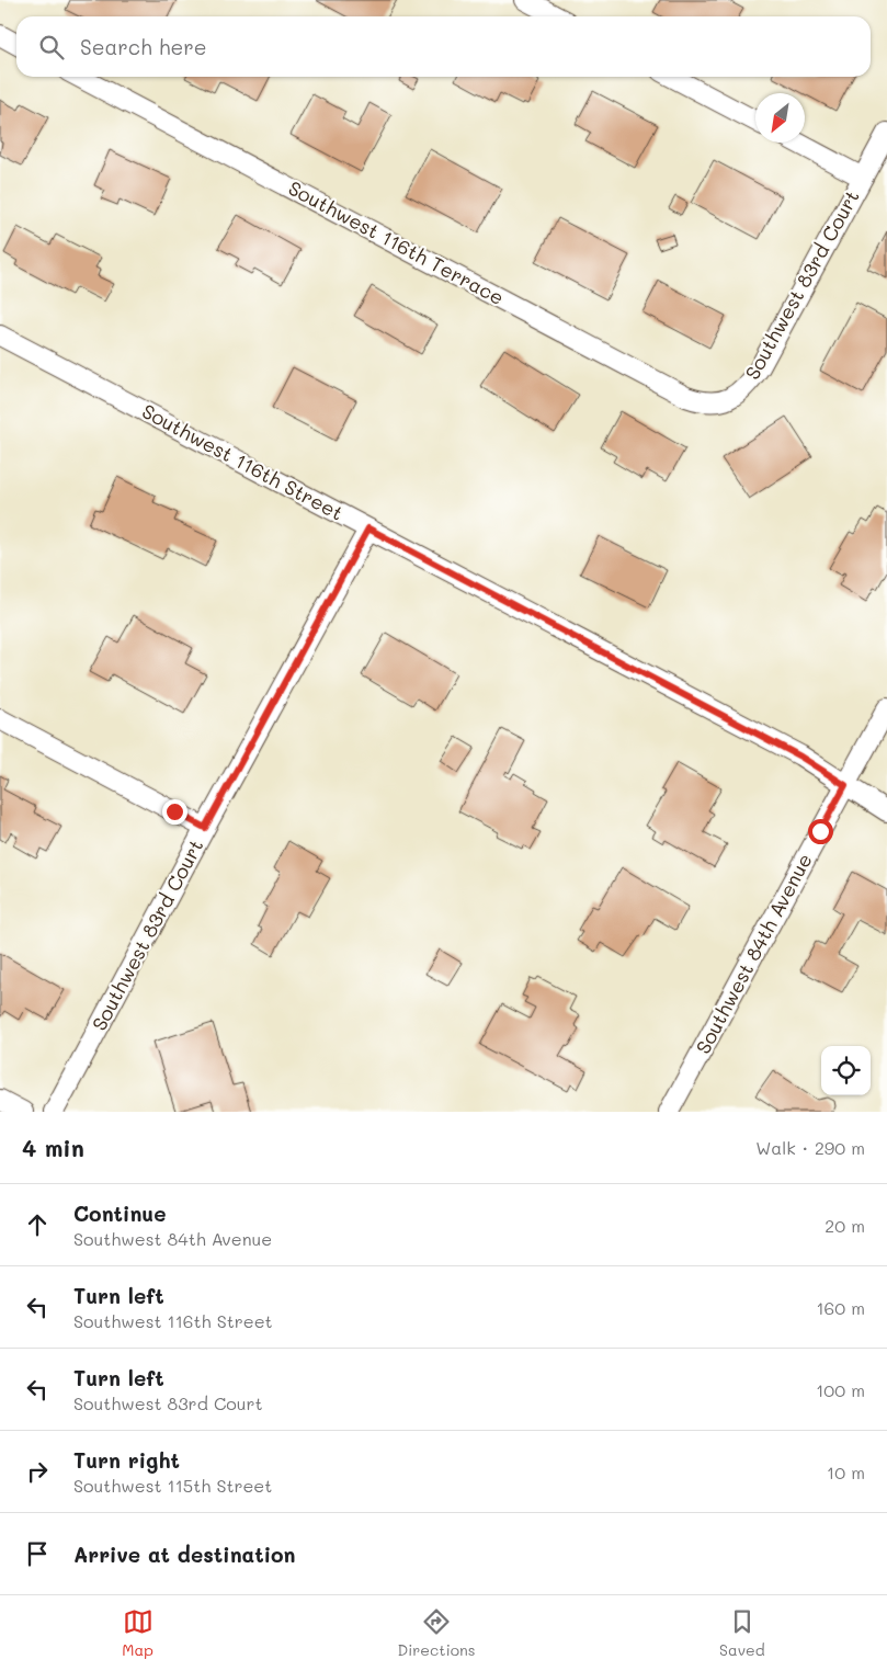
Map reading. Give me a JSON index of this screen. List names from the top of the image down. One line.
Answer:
{"streets":{"street":["Southwest 116th Terrace","Southwest 83rd Court","Southwest 116th Street","Southwest 84th Avenue"]},"crossings":[["Southwest 116th Terrace","Southwest 83rd Court"],["Southwest 83rd Court","Southwest 116th Street"],["Southwest 116th Street","Southwest 84th Avenue"]],"north":"bottom left","page":{"search":"Search here","heading":["4 min","Walk · 290 m"],"list":[["Continue","Southwest 84th Avenue","20 m"],["Turn left","Southwest 116th Street","160 m"],["Turn left","Southwest 83rd Court","100 m"],["Turn right","Southwest 115th Street","10 m"],"Arrive at destination"],"nav":["Map","Directions","Saved"]}}
